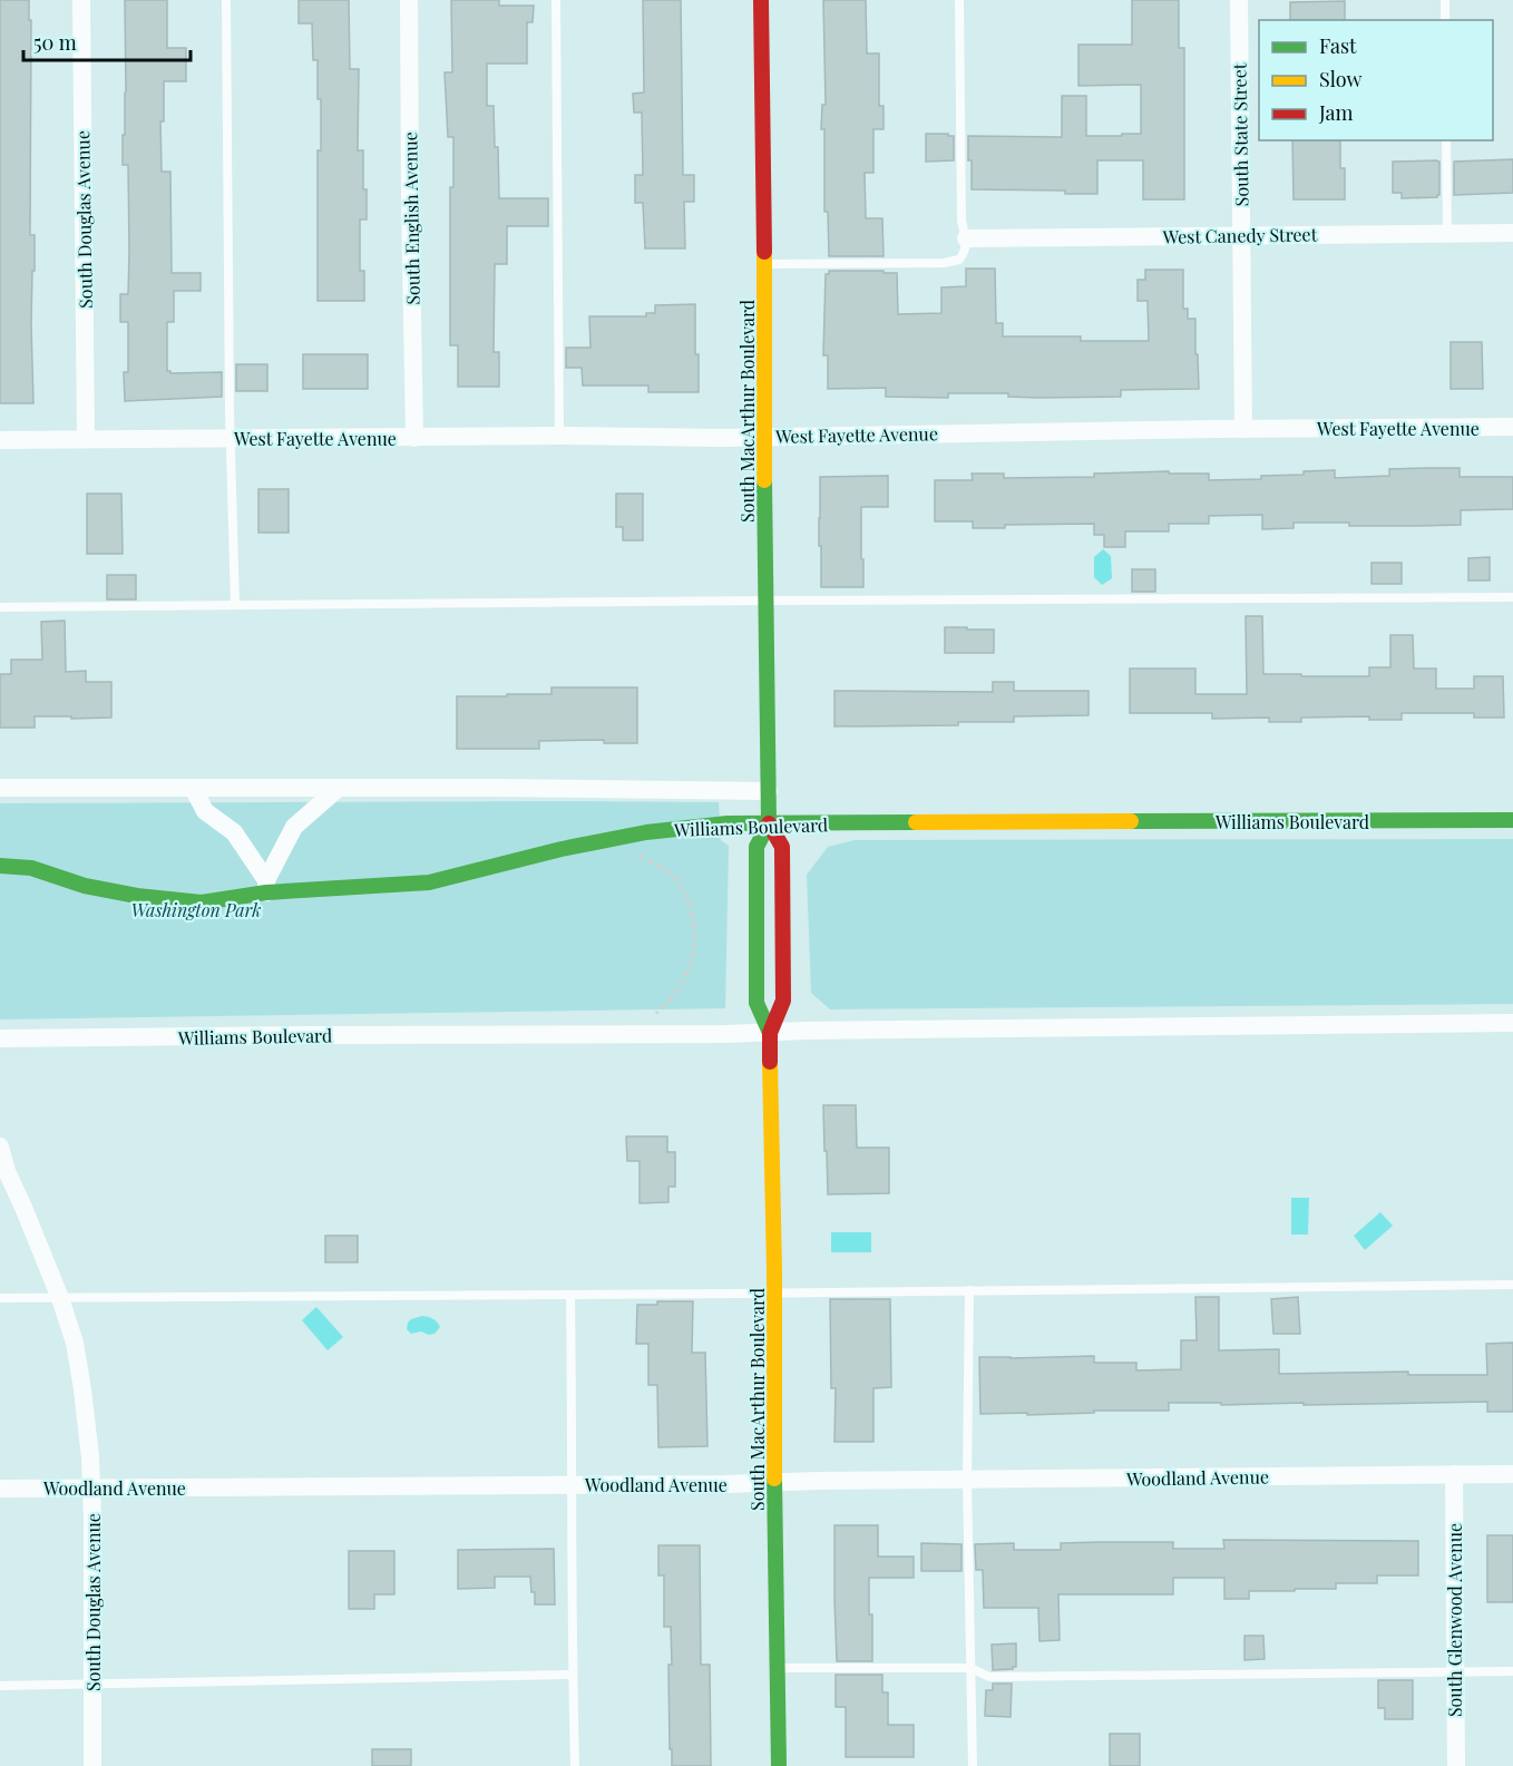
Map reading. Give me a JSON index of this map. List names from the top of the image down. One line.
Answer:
{"streets":{"main road":["South MacArthur Boulevard","Williams Boulevard"],"street":["South State Street","South English Avenue","South Douglas Avenue","West Canedy Street","West Fayette Avenue","Woodland Avenue","South Glenwood Avenue"]},"crossings":[["South State Street","West Canedy Street"],["South State Street","West Fayette Avenue"],["South English Avenue","West Fayette Avenue"],["South Douglas Avenue","West Fayette Avenue"],["South Douglas Avenue","Woodland Avenue"],["South MacArthur Boulevard","West Fayette Avenue"],["South MacArthur Boulevard","Williams Boulevard"],["South MacArthur Boulevard","Woodland Avenue"],["Woodland Avenue","South Glenwood Avenue"]],"parks":["Washington Park"],"legend":["Fast","Slow","Jam"],"scale_bar":"50 m"}
